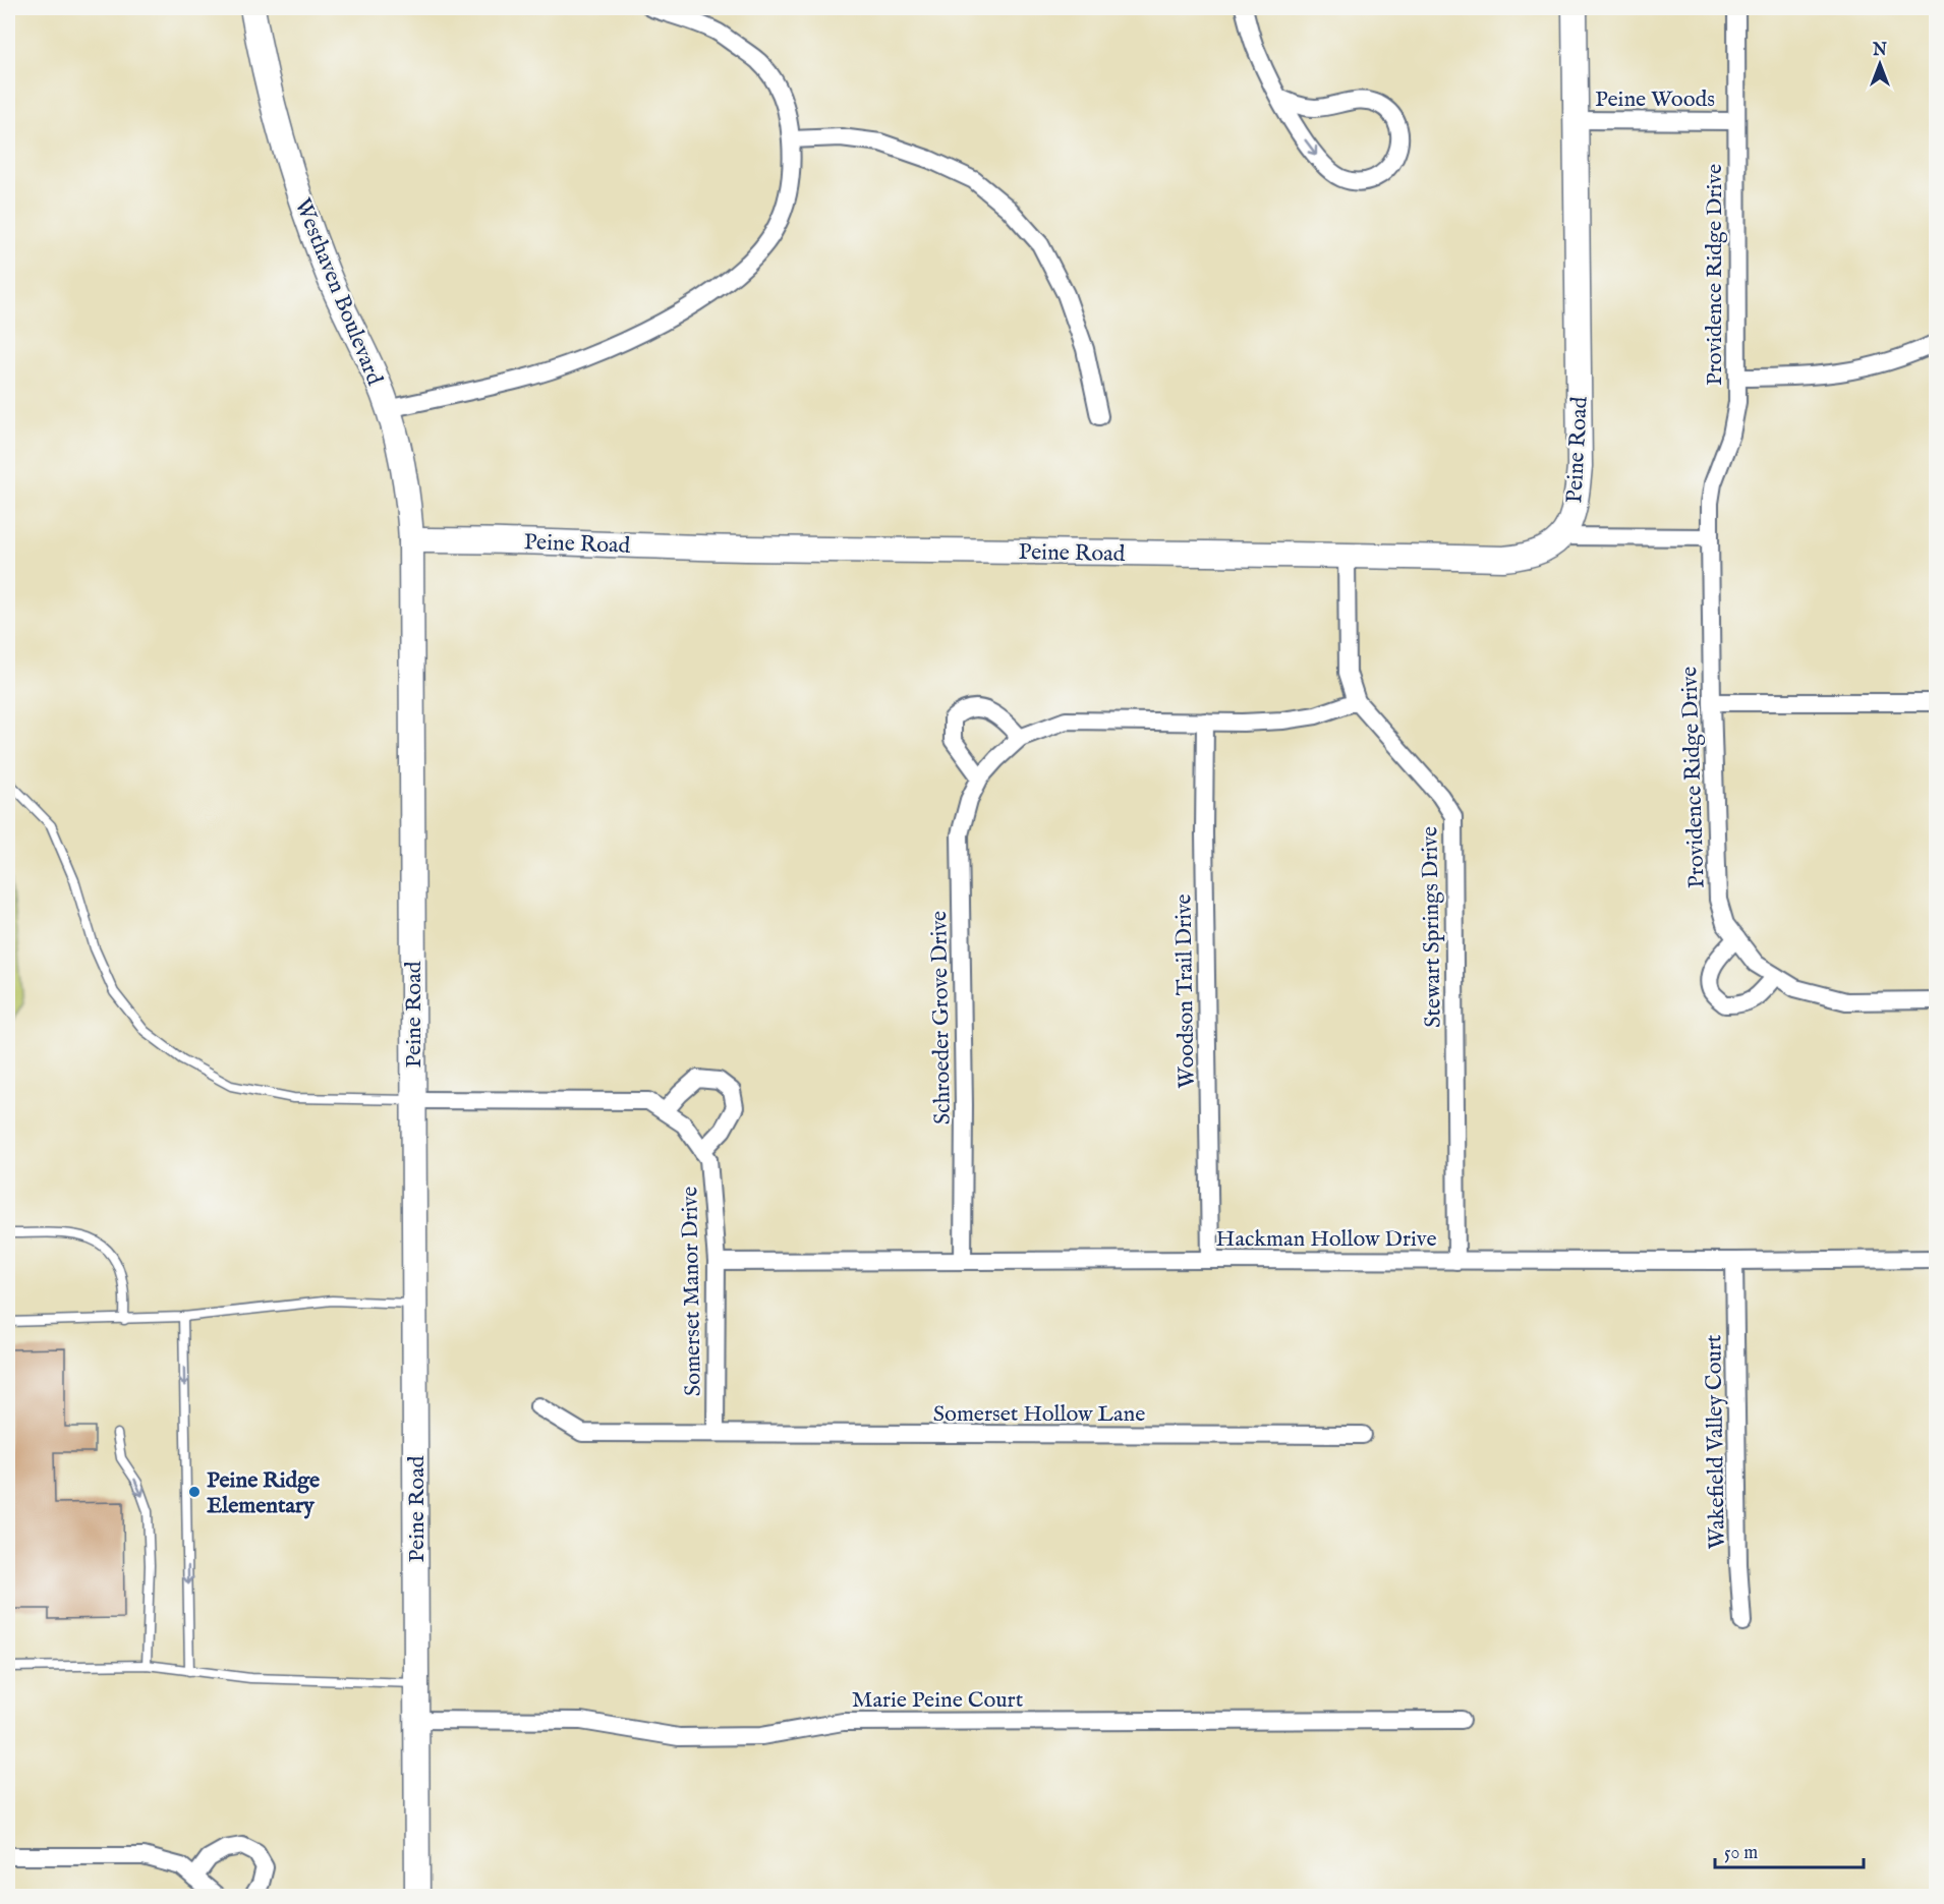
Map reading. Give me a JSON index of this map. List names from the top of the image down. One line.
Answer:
{"streets":{"street":["Peine Woods","Providence Ridge Drive","Westhaven Boulevard","Peine Road","Stewart Springs Drive","Woodson Trail Drive","Schroeder Grove Drive","Hackman Hollow Drive","Somerset Manor Drive","Somerset Hollow Lane","Wakefield Valley Court","Marie Peine Court"]},"crossings":[["Peine Woods","Providence Ridge Drive"],["Peine Woods","Peine Road"],["Westhaven Boulevard","Peine Road"],["Peine Road","Stewart Springs Drive"],["Peine Road","Somerset Manor Drive"],["Peine Road","Marie Peine Court"],["Stewart Springs Drive","Schroeder Grove Drive"],["Stewart Springs Drive","Hackman Hollow Drive"],["Woodson Trail Drive","Schroeder Grove Drive"],["Woodson Trail Drive","Hackman Hollow Drive"],["Schroeder Grove Drive","Hackman Hollow Drive"],["Hackman Hollow Drive","Somerset Manor Drive"],["Hackman Hollow Drive","Wakefield Valley Court"],["Somerset Manor Drive","Somerset Hollow Lane"]],"places":["Peine Ridge Elementary"],"scale_bar":"50 m","north":"top"}
